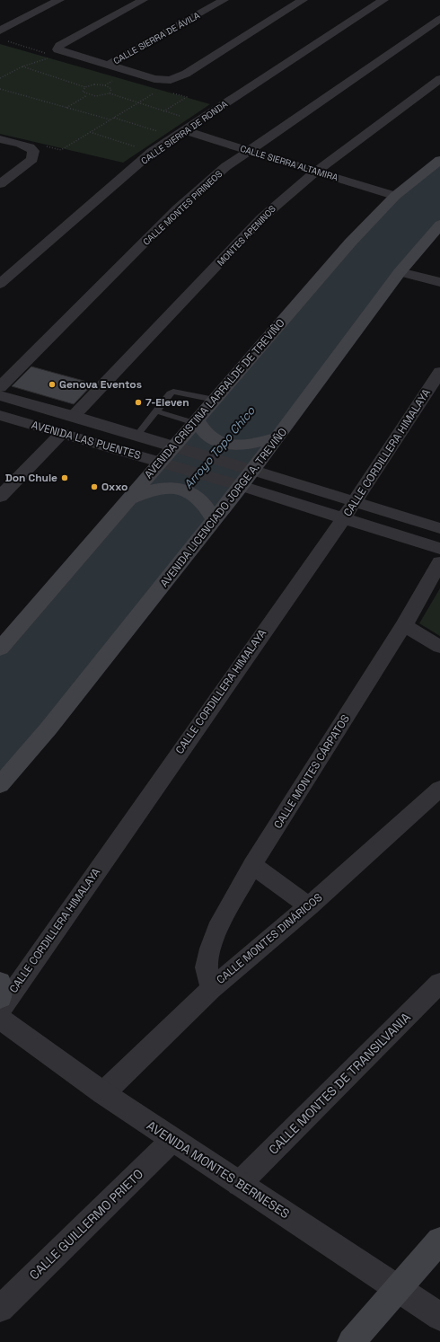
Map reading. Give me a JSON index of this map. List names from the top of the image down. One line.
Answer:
{"streets":{"main road":["AVENIDA CRISTINA LARRALDE DE TREVIÑO","AVENIDA LICENCIADO JORGE A. TREVIÑO"],"street":["CALLE SIERRA DE ÁVILA","CALLE SIERRA DE RONDA","CALLE SIERRA ALTAMIRA","CALLE MONTES PIRINEOS","MONTES APENINOS","AVENIDA LAS PUENTES","CALLE CORDILLERA HIMALAYA","CALLE MONTES CÁRPATOS","CALLE MONTES DINÁRICOS","CALLE MONTES DE TRANSILVANIA","AVENIDA MONTES BERNESES","CALLE GUILLERMO PRIETO"]},"crossings":[["CALLE SIERRA DE RONDA","CALLE SIERRA ALTAMIRA"],["CALLE SIERRA ALTAMIRA","CALLE MONTES PIRINEOS"],["CALLE SIERRA ALTAMIRA","MONTES APENINOS"],["CALLE SIERRA ALTAMIRA","AVENIDA CRISTINA LARRALDE DE TREVIÑO"],["MONTES APENINOS","AVENIDA LAS PUENTES"],["AVENIDA CRISTINA LARRALDE DE TREVIÑO","AVENIDA LAS PUENTES"],["AVENIDA LAS PUENTES","CALLE CORDILLERA HIMALAYA"],["AVENIDA LAS PUENTES","AVENIDA LICENCIADO JORGE A. TREVIÑO"],["CALLE MONTES CÁRPATOS","CALLE MONTES DINÁRICOS"],["CALLE MONTES DINÁRICOS","AVENIDA MONTES BERNESES"],["CALLE MONTES DE TRANSILVANIA","AVENIDA MONTES BERNESES"],["AVENIDA MONTES BERNESES","CALLE GUILLERMO PRIETO"]],"water":["Arroyo Topo Chico"],"places":["Genova Eventos","7-Eleven","Don Chule","Oxxo"]}
